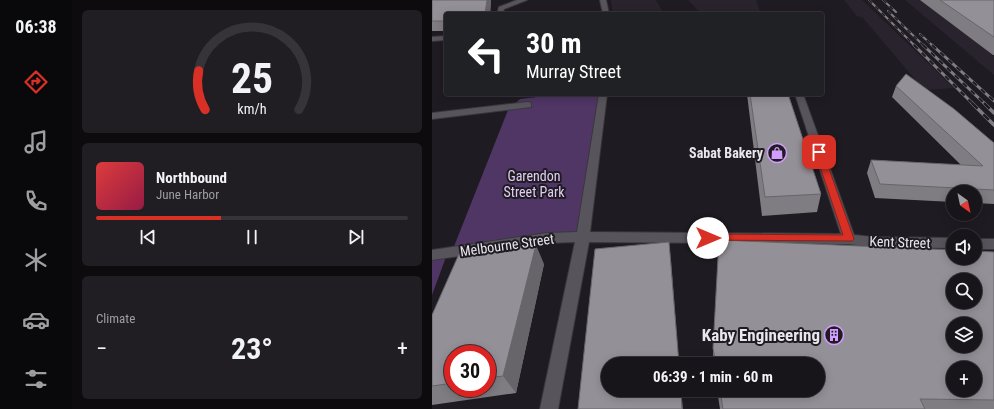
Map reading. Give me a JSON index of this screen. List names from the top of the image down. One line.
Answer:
{"streets":{"street":["Kent Street","Melbourne Street"]},"crossings":[["Kent Street","Melbourne Street"]],"parks":["Garendon Street Park"],"places":{"shop":["Sabat Bakery"],"building":["Kaby Engineering"]},"north":"bottom right","page":{"tabs":"06:38","turn":["30 m","Murray Street"],"song":["Northbound","June Harbor"],"map_buttons":"+","tile":"Climate","heat":["−","23°","+"],"limit":"30","trip":"06:39 · 1 min · 60 m","gauge":["25","km/h"]}}
